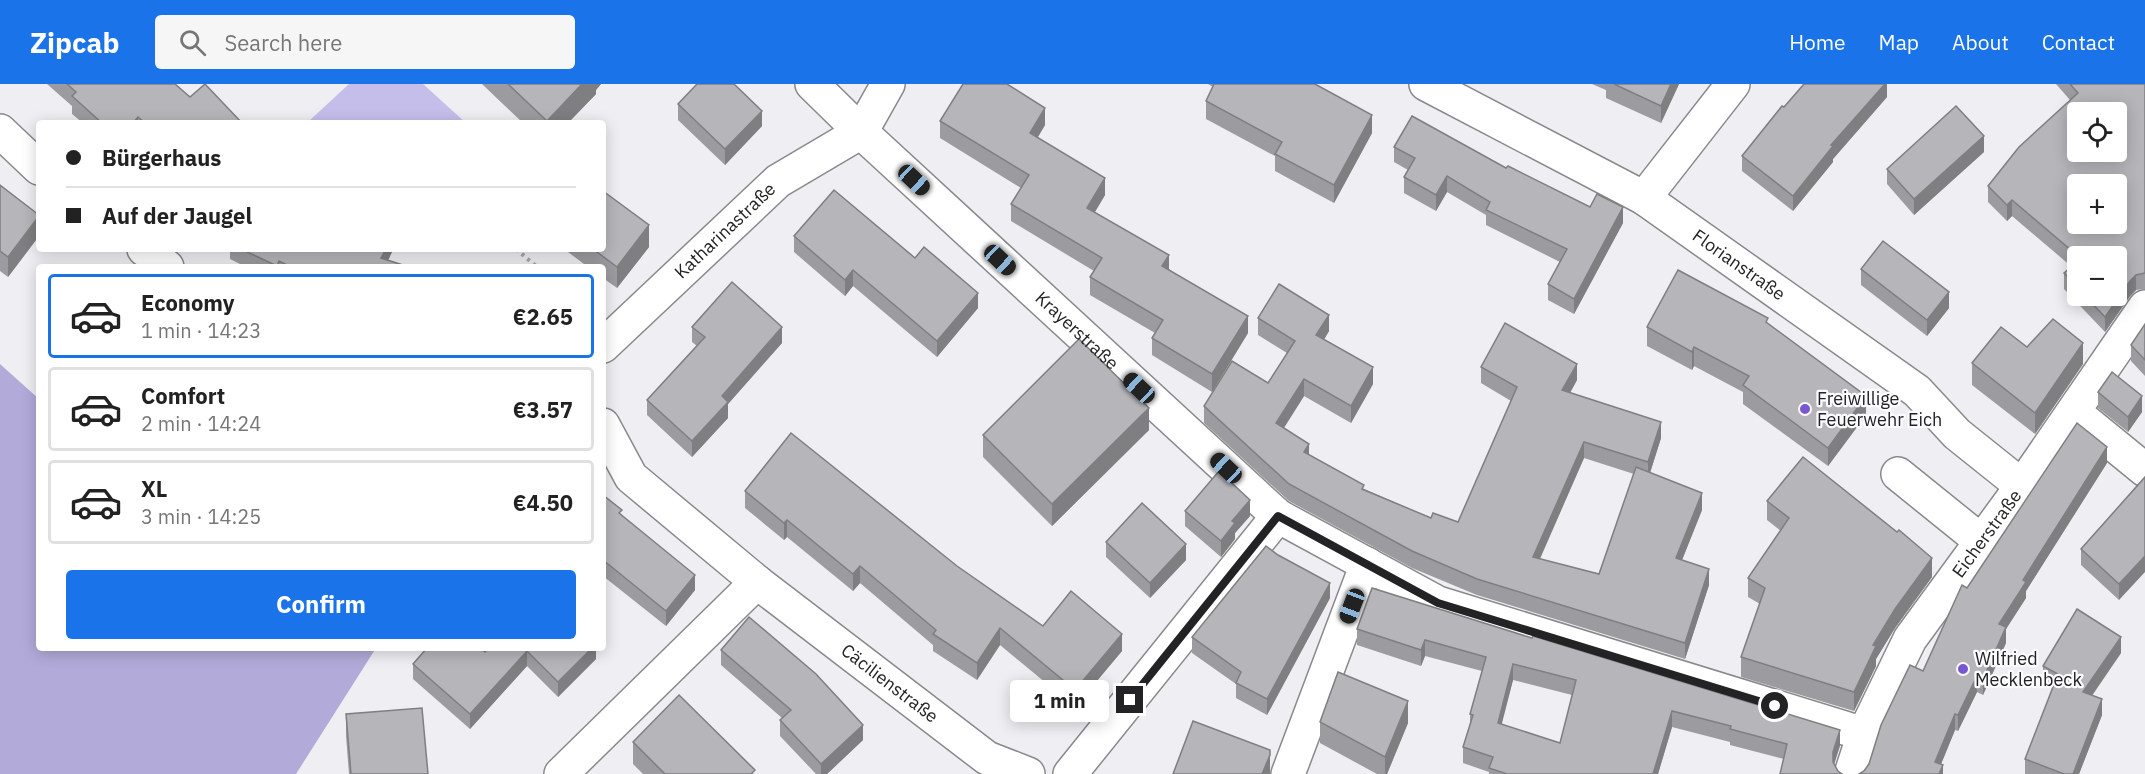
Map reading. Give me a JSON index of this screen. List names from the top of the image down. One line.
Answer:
{"streets":{"street":["Katharinastraße","Florianstraße","Krayerstraße","Eicherstraße","Cäcilienstraße"]},"crossings":[["Katharinastraße","Krayerstraße"],["Florianstraße","Eicherstraße"],["Krayerstraße","Eicherstraße"]],"places":["Freiwillige Feuerwehr Eich","Wilfried Mecklenbeck"],"page":{"header":"Zipcab","search":"Search here","nav":["Home","Map","About","Contact"],"map_buttons":["+","−"],"banner":["Bürgerhaus","Auf der Jaugel"],"list":[{"name":"Economy","note":"1 min · 14:23","value":"€2.65"},{"name":"Comfort","note":"2 min · 14:24","value":"€3.57"},{"name":"XL","note":"3 min · 14:25","value":"€4.50"}],"buttons":"Confirm","bubble":"1 min"}}
